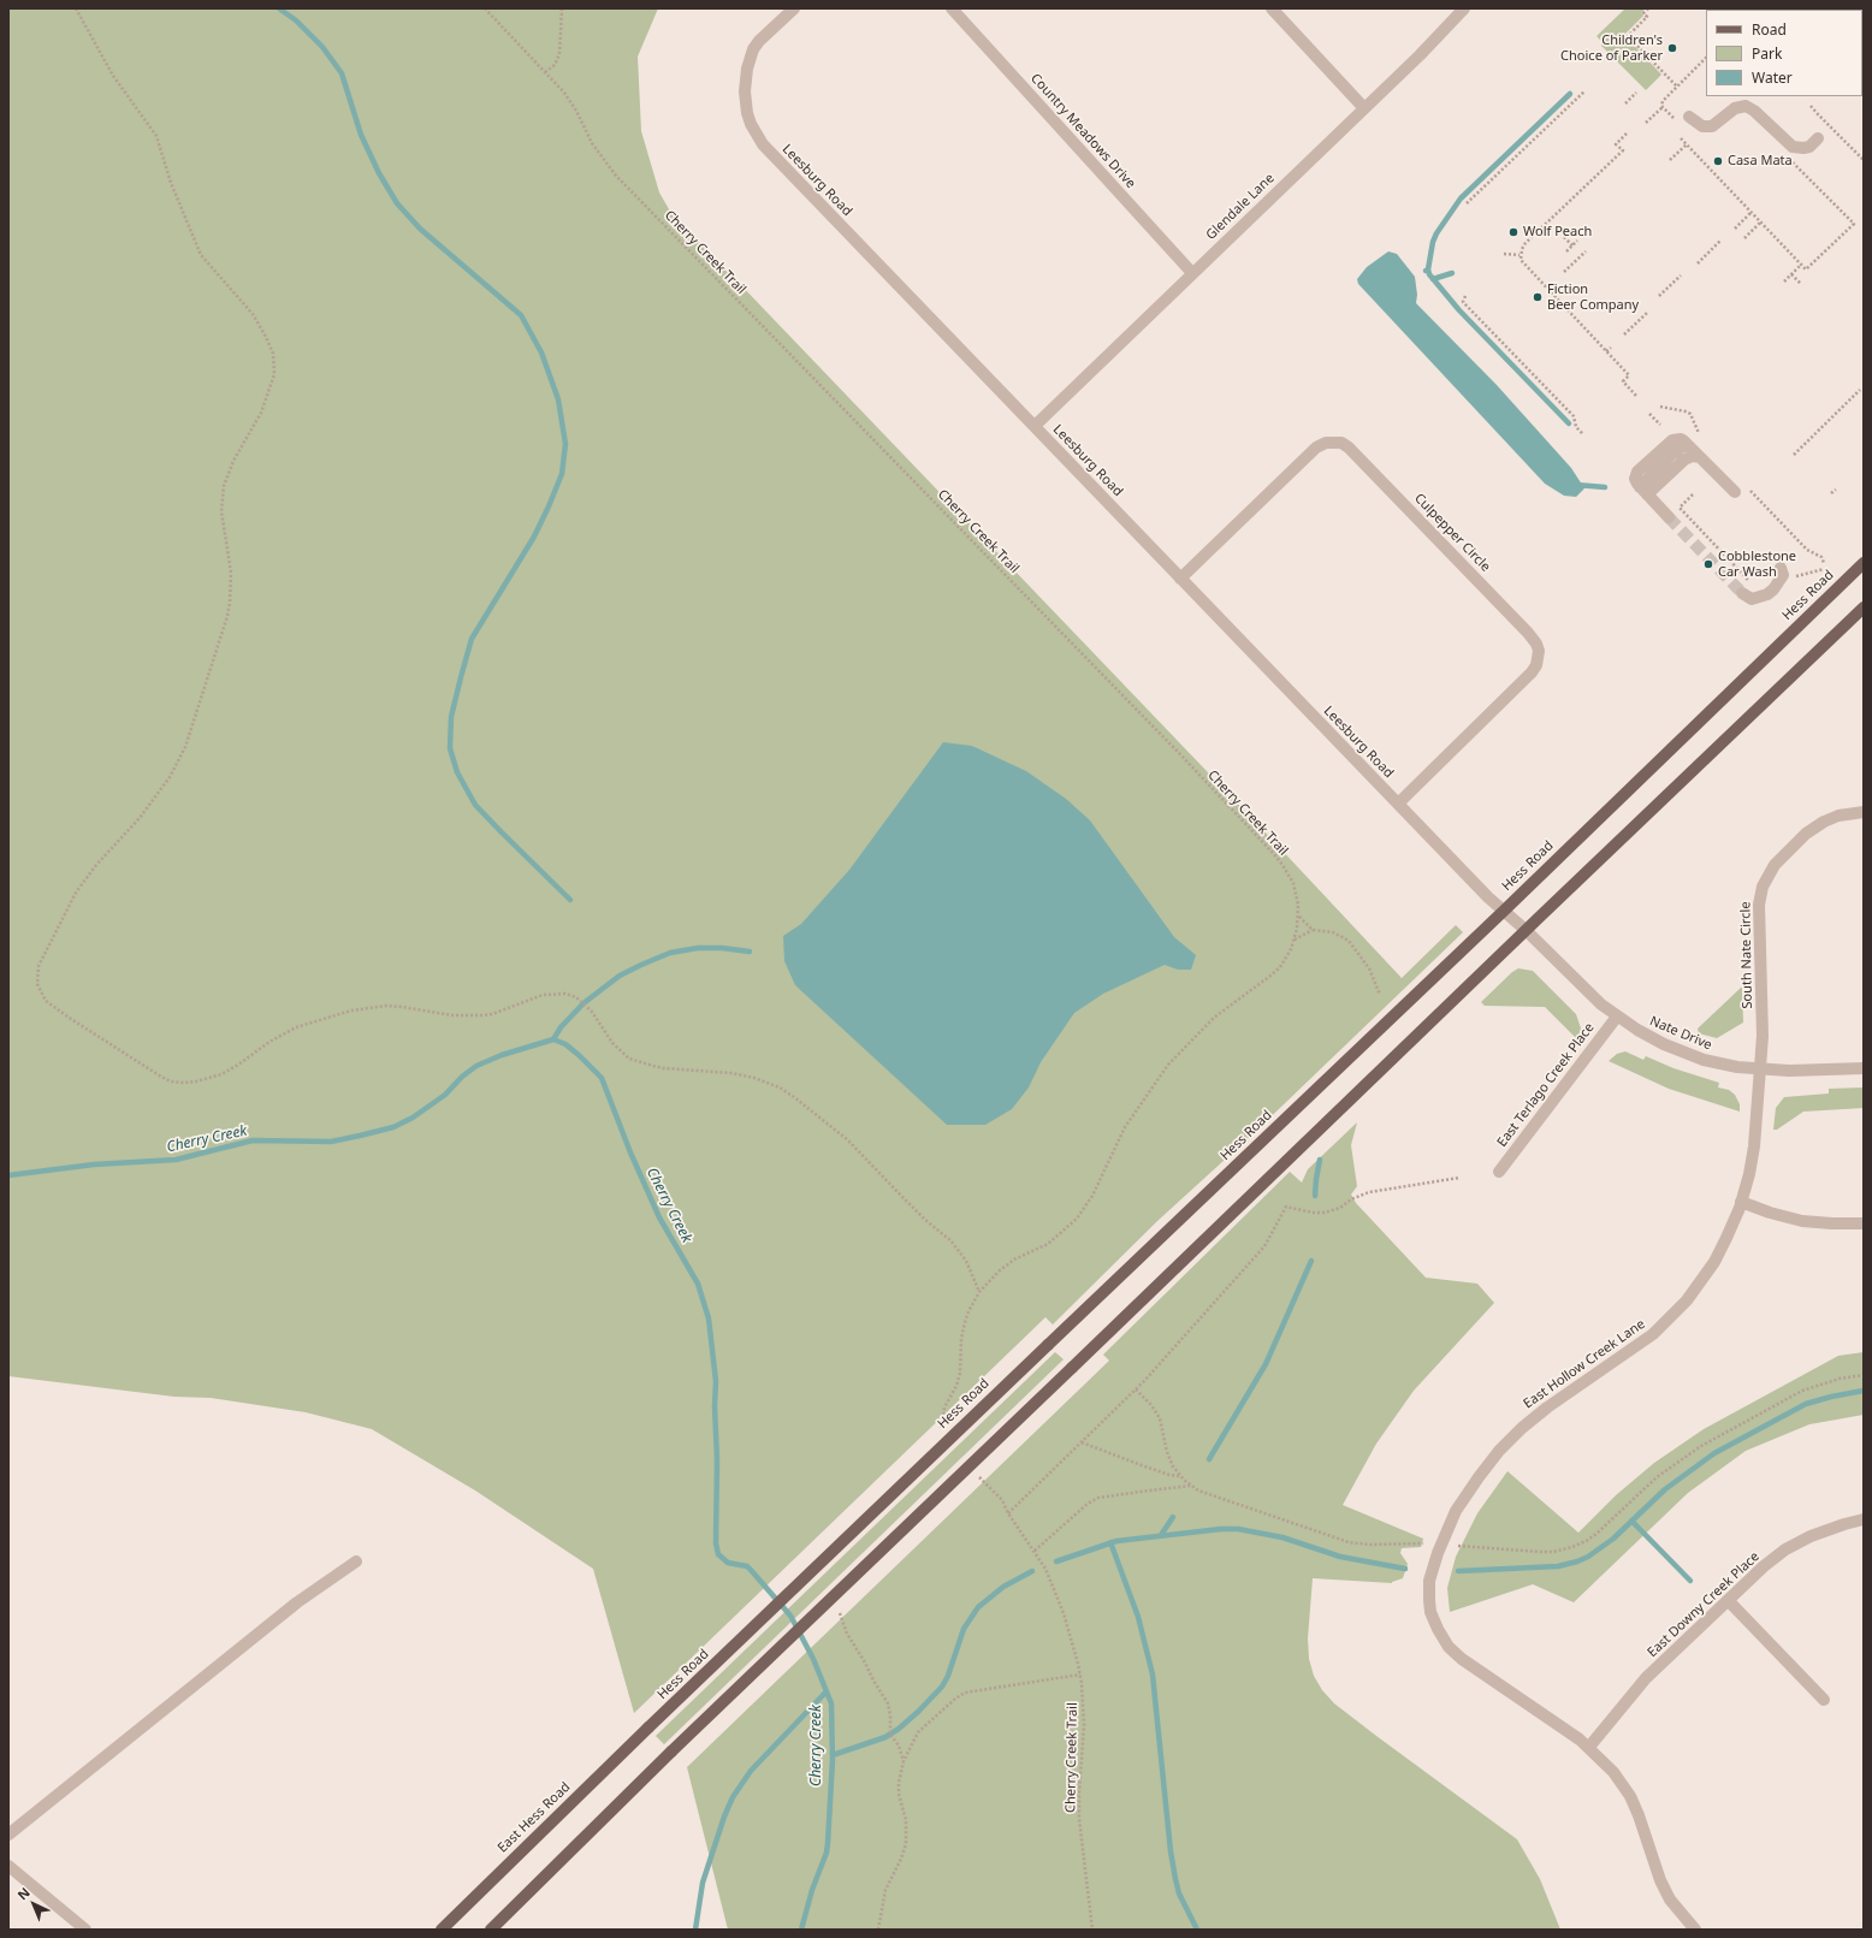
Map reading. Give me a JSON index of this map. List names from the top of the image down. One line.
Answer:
{"streets":{"main road":["Hess Road","East Hess Road"],"street":["Country Meadows Drive","Leesburg Road","Glendale Lane","Culpepper Circle","South Nate Circle","Nate Drive","East Terlago Creek Place","East Hollow Creek Lane","East Downy Creek Place"],"path":["Cherry Creek Trail"]},"crossings":[["Country Meadows Drive","Glendale Lane"],["Leesburg Road","Glendale Lane"],["Leesburg Road","Culpepper Circle"],["Leesburg Road","Hess Road"],["Leesburg Road","Nate Drive"],["Hess Road","Nate Drive"],["Hess Road","East Hess Road"],["South Nate Circle","Nate Drive"],["South Nate Circle","East Hollow Creek Lane"],["Nate Drive","East Terlago Creek Place"],["Nate Drive","East Hollow Creek Lane"],["East Hollow Creek Lane","East Downy Creek Place"]],"water":["Cherry Creek"],"places":["Children's Choice of Parker","Casa Mata","Wolf Peach","Fiction Beer Company","Cobblestone Car Wash"],"legend":["Road","Park","Water"],"north":"top left"}
